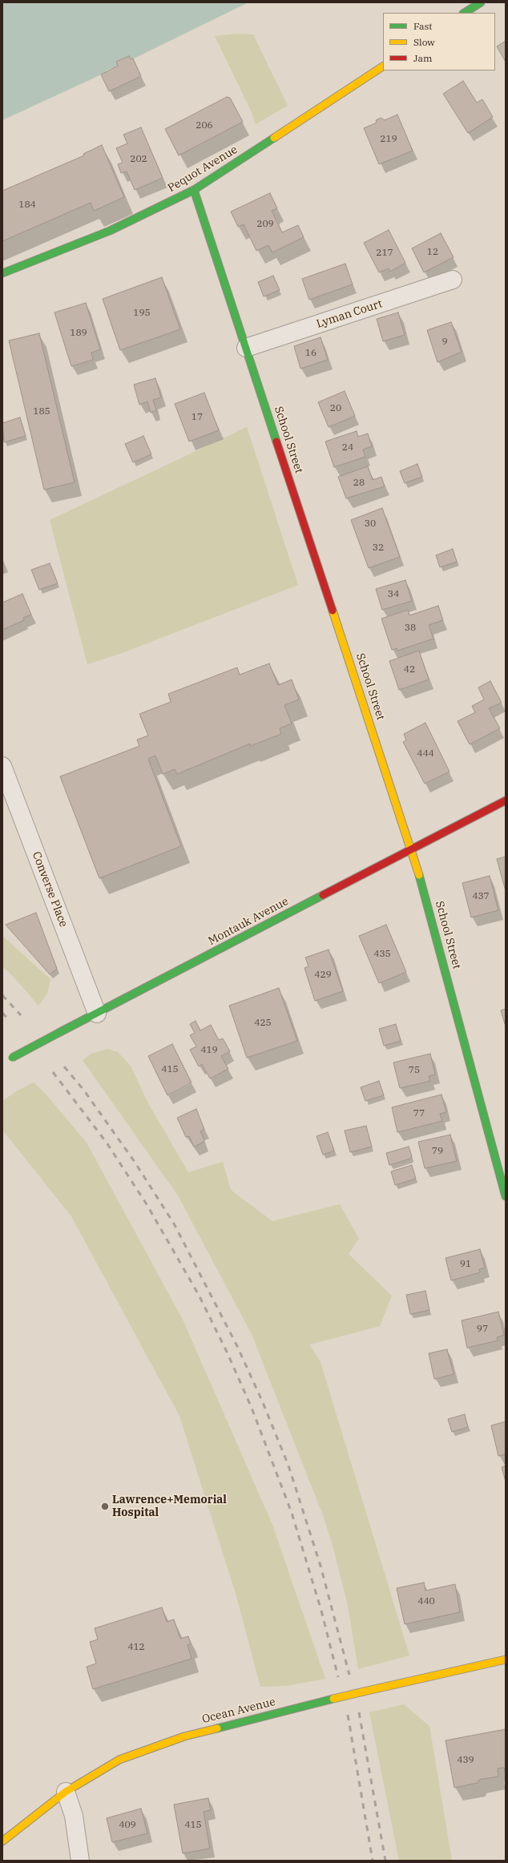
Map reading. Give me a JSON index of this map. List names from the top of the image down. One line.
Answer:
{"streets":{"street":["Pequot Avenue","Lyman Court","School Street","Converse Place","Montauk Avenue","Ocean Avenue"]},"crossings":[["Pequot Avenue","School Street"],["Lyman Court","School Street"],["School Street","Montauk Avenue"],["Converse Place","Montauk Avenue"]],"places":["Lawrence+Memorial Hospital"],"house_numbers":["206","219","202","184","209","12","217","195","189","9","16","20","185","17","24","28","30","32","34","38","42","444","437","435","429","425","419","415","75","77","79","91","97","440","412","439","409","415"],"legend":["Fast","Slow","Jam"]}
